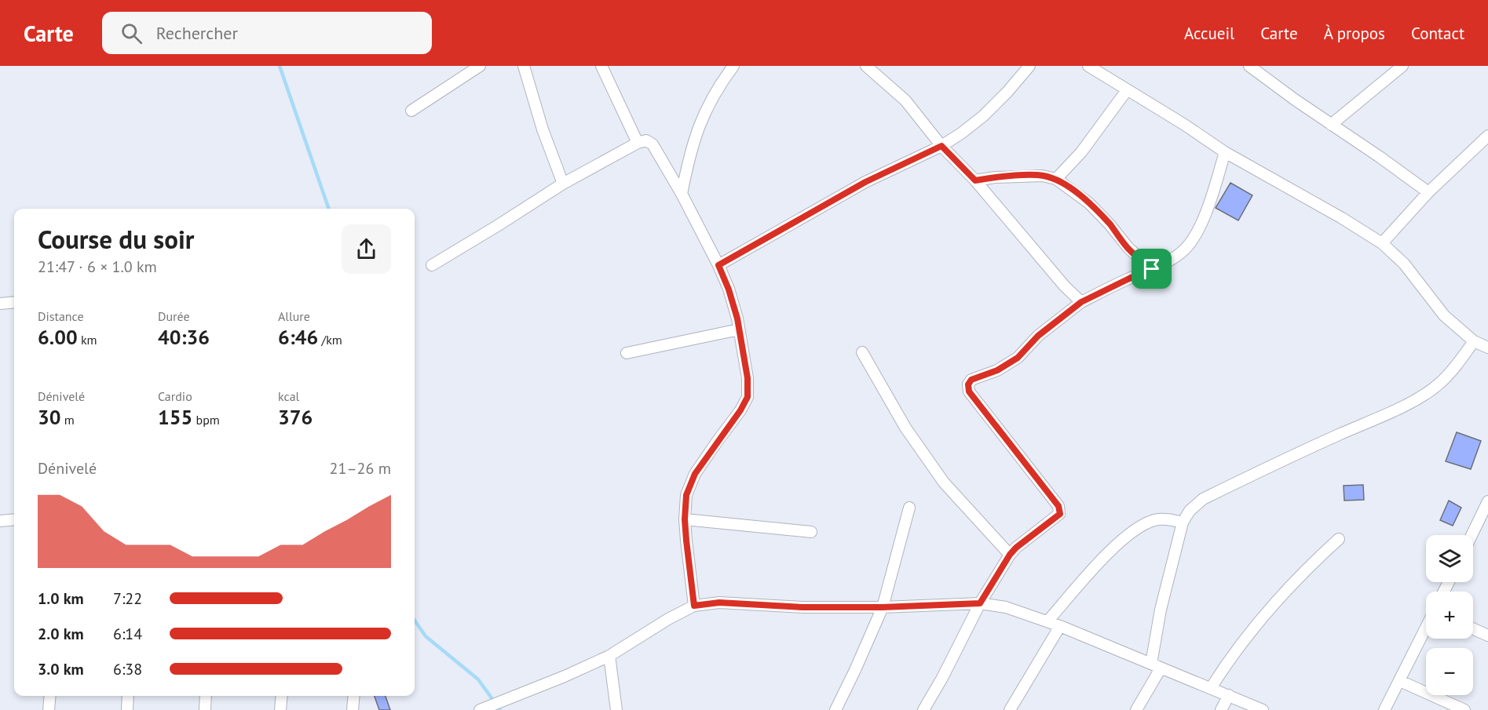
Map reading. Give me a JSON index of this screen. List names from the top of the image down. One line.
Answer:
{"page":{"header":"Carte","search":"Rechercher","nav":["Accueil","Carte","À propos","Contact"],"heading":["Course du soir","21:47 · 6 × 1.0 km"],"stats":[["Distance","6.00 km"],["Durée","40:36"],["Allure","6:46 /km"],["Dénivelé","30 m"],["Cardio","155 bpm"],["kcal","376"]],"chart":["Dénivelé","21–26 m"],"map_buttons":["+","−"],"list":[{"name":"1.0 km","note":"7:22"},{"name":"2.0 km","note":"6:14"},{"name":"3.0 km","note":"6:38"}]}}
